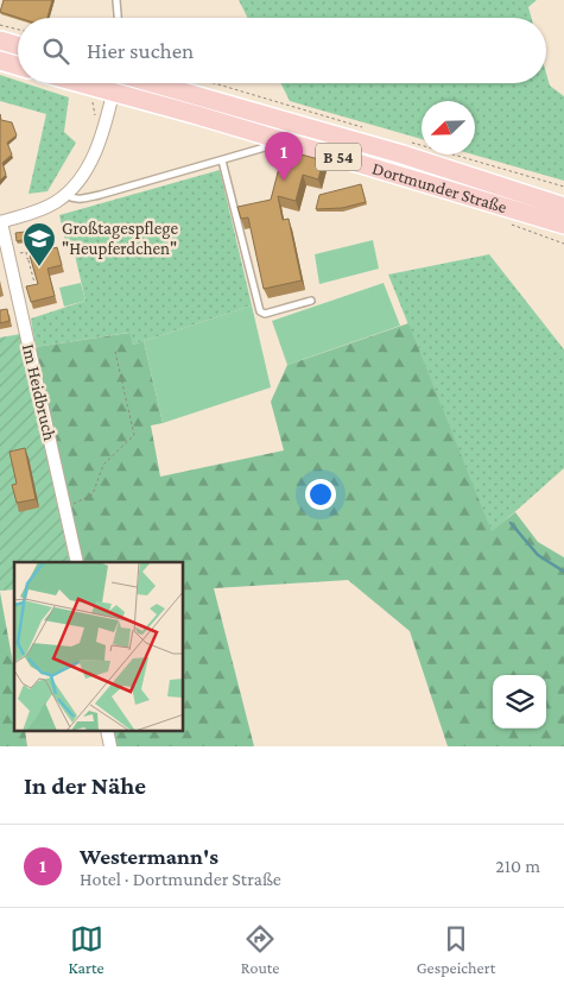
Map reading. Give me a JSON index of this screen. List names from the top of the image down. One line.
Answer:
{"streets":{"main road":["B 54","Dortmunder Straße"],"street":["Im Heidbruch"]},"places":{"school or university":["Großtagespflege \"Heupferdchen\""]},"north":"bottom left","page":{"search":"Hier suchen","pins":"1","heading":"In der Nähe","list":[{"mark":"1","name":"Westermann's","note":"Hotel · Dortmunder Straße","value":"210 m"}],"nav":["Karte","Route","Gespeichert"]}}
